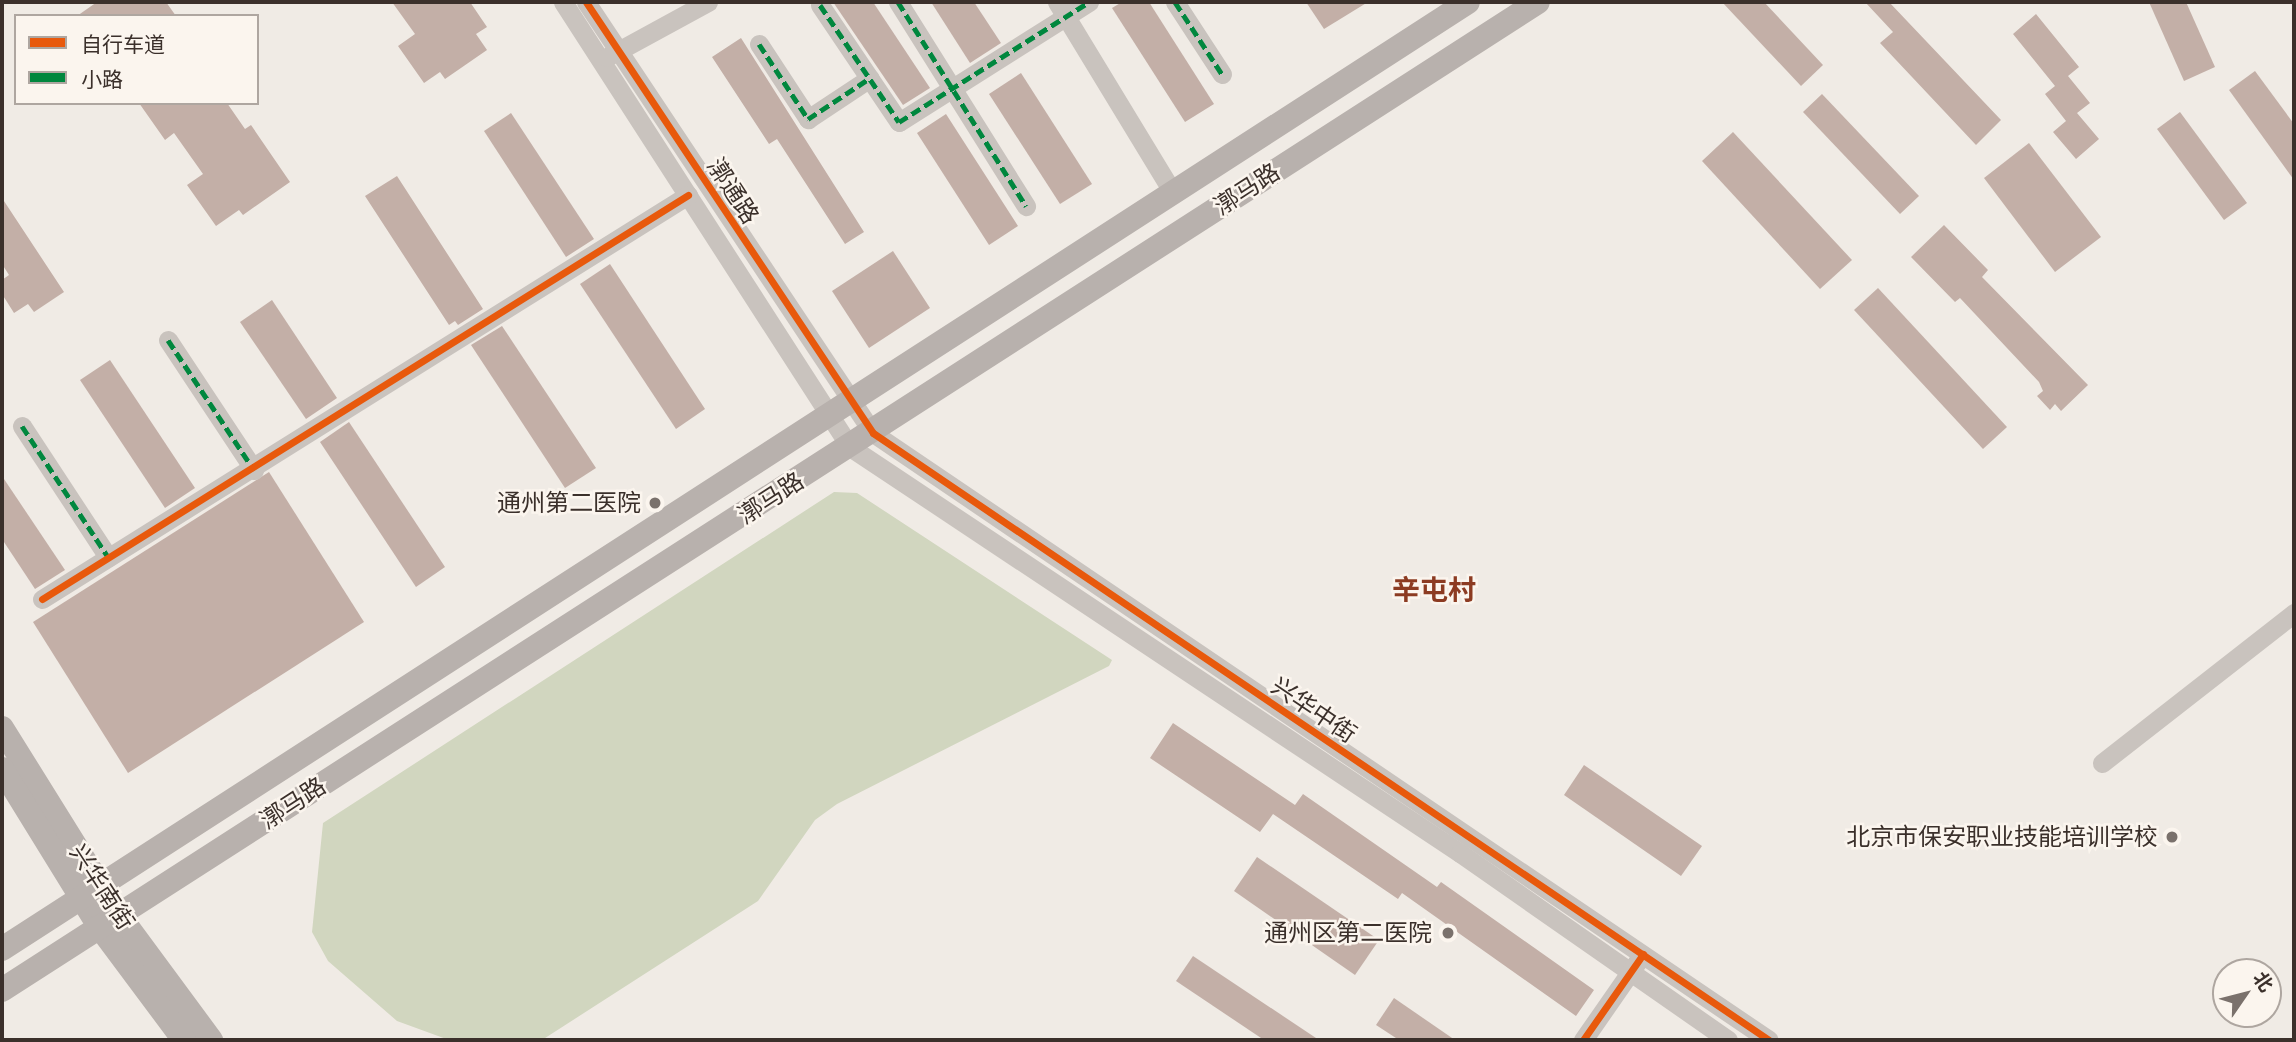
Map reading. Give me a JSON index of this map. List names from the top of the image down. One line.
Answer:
{"streets":{"main road":["漷马路","兴华南街"],"street":["漷通路","兴华中街"]},"crossings":[["漷马路","漷通路"],["漷马路","兴华中街"],["漷马路","兴华南街"],["漷通路","兴华中街"]],"districts":["辛屯村"],"places":["通州第二医院","北京市保安职业技能培训学校","通州区第二医院"],"legend":["自行车道","小路"],"north":"top right"}
